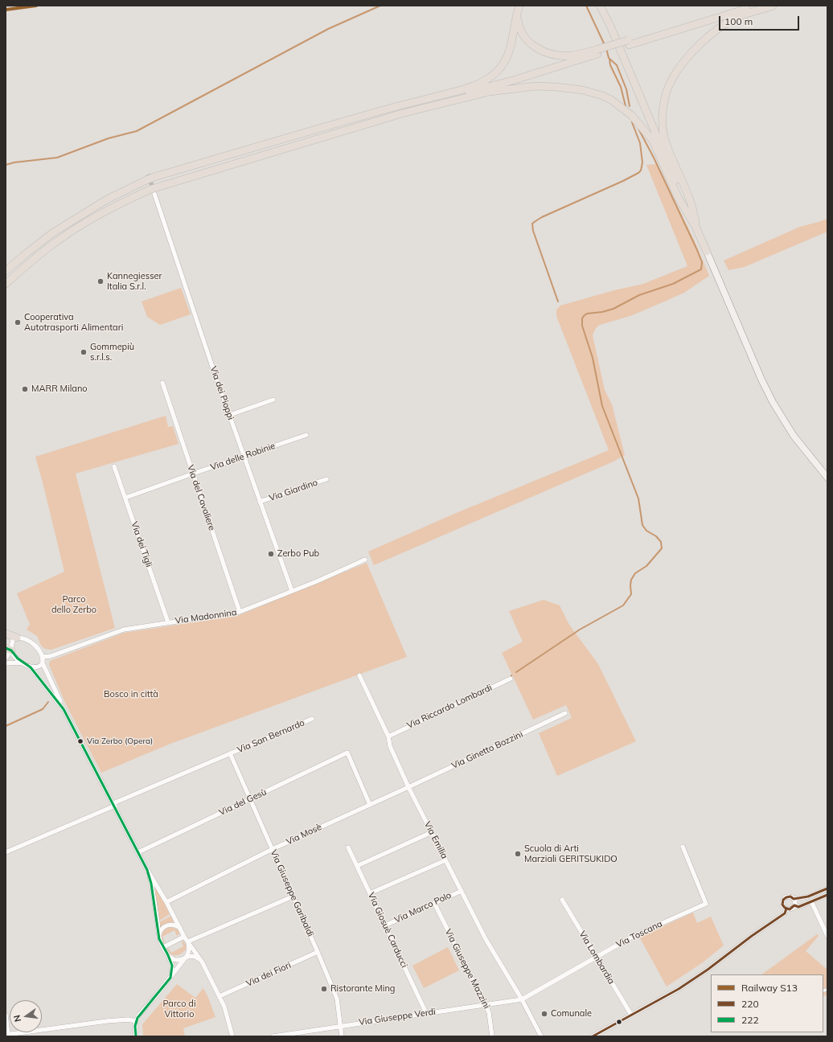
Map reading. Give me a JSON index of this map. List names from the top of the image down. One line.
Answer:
{"streets":{"street":["Via dei Pioppi","Via delle Robinie","Via Giardino","Via del Cavaliere","Via dei Tigli","Via Madonnina","Via Riccardo Lombardi","Via San Bernardo","Via Ginetto Bozzini","Via del Gesù","Via Mosè","Via Emilia","Via Giuseppe Garibaldi","Via Marco Polo","Via Giosuè Carducci","Via Toscana","Via Lombardia","Via Giuseppe Mazzini","Via dei Fiori","Via Giuseppe Verdi"]},"crossings":[["Via dei Pioppi","Via delle Robinie"],["Via dei Pioppi","Via Giardino"],["Via dei Pioppi","Via Madonnina"],["Via delle Robinie","Via del Cavaliere"],["Via delle Robinie","Via dei Tigli"],["Via del Cavaliere","Via Madonnina"],["Via dei Tigli","Via Madonnina"],["Via Riccardo Lombardi","Via Emilia"],["Via San Bernardo","Via Giuseppe Garibaldi"],["Via Ginetto Bozzini","Via Mosè"],["Via Ginetto Bozzini","Via Emilia"],["Via del Gesù","Via Mosè"],["Via del Gesù","Via Giuseppe Garibaldi"],["Via Mosè","Via Emilia"],["Via Mosè","Via Giuseppe Garibaldi"],["Via Emilia","Via Marco Polo"],["Via Emilia","Via Toscana"],["Via Emilia","Via Giuseppe Verdi"],["Via Giuseppe Garibaldi","Via dei Fiori"],["Via Giuseppe Garibaldi","Via Giuseppe Verdi"],["Via Marco Polo","Via Giosuè Carducci"],["Via Marco Polo","Via Giuseppe Mazzini"],["Via Giosuè Carducci","Via Giuseppe Verdi"],["Via Toscana","Via Lombardia"],["Via Toscana","Via Giuseppe Verdi"],["Via Giuseppe Mazzini","Via Giuseppe Verdi"]],"parks":["Parco dello Zerbo","Bosco in città","Parco di Vittorio"],"places":["Kannegiesser Italia S.r.l.","Cooperativa Autotrasporti Alimentari","Gommepiù s.r.l.s.","MARR Milano","Zerbo Pub","Via Zerbo (Opera)","Scuola di Arti Marziali GERITSUKIDO","Ristorante Ming","Comunale"],"lines":["rail line S13","transit line 222","transit line 220"],"legend":["Railway S13","220","222"],"scale_bar":"100 m","north":"left"}
